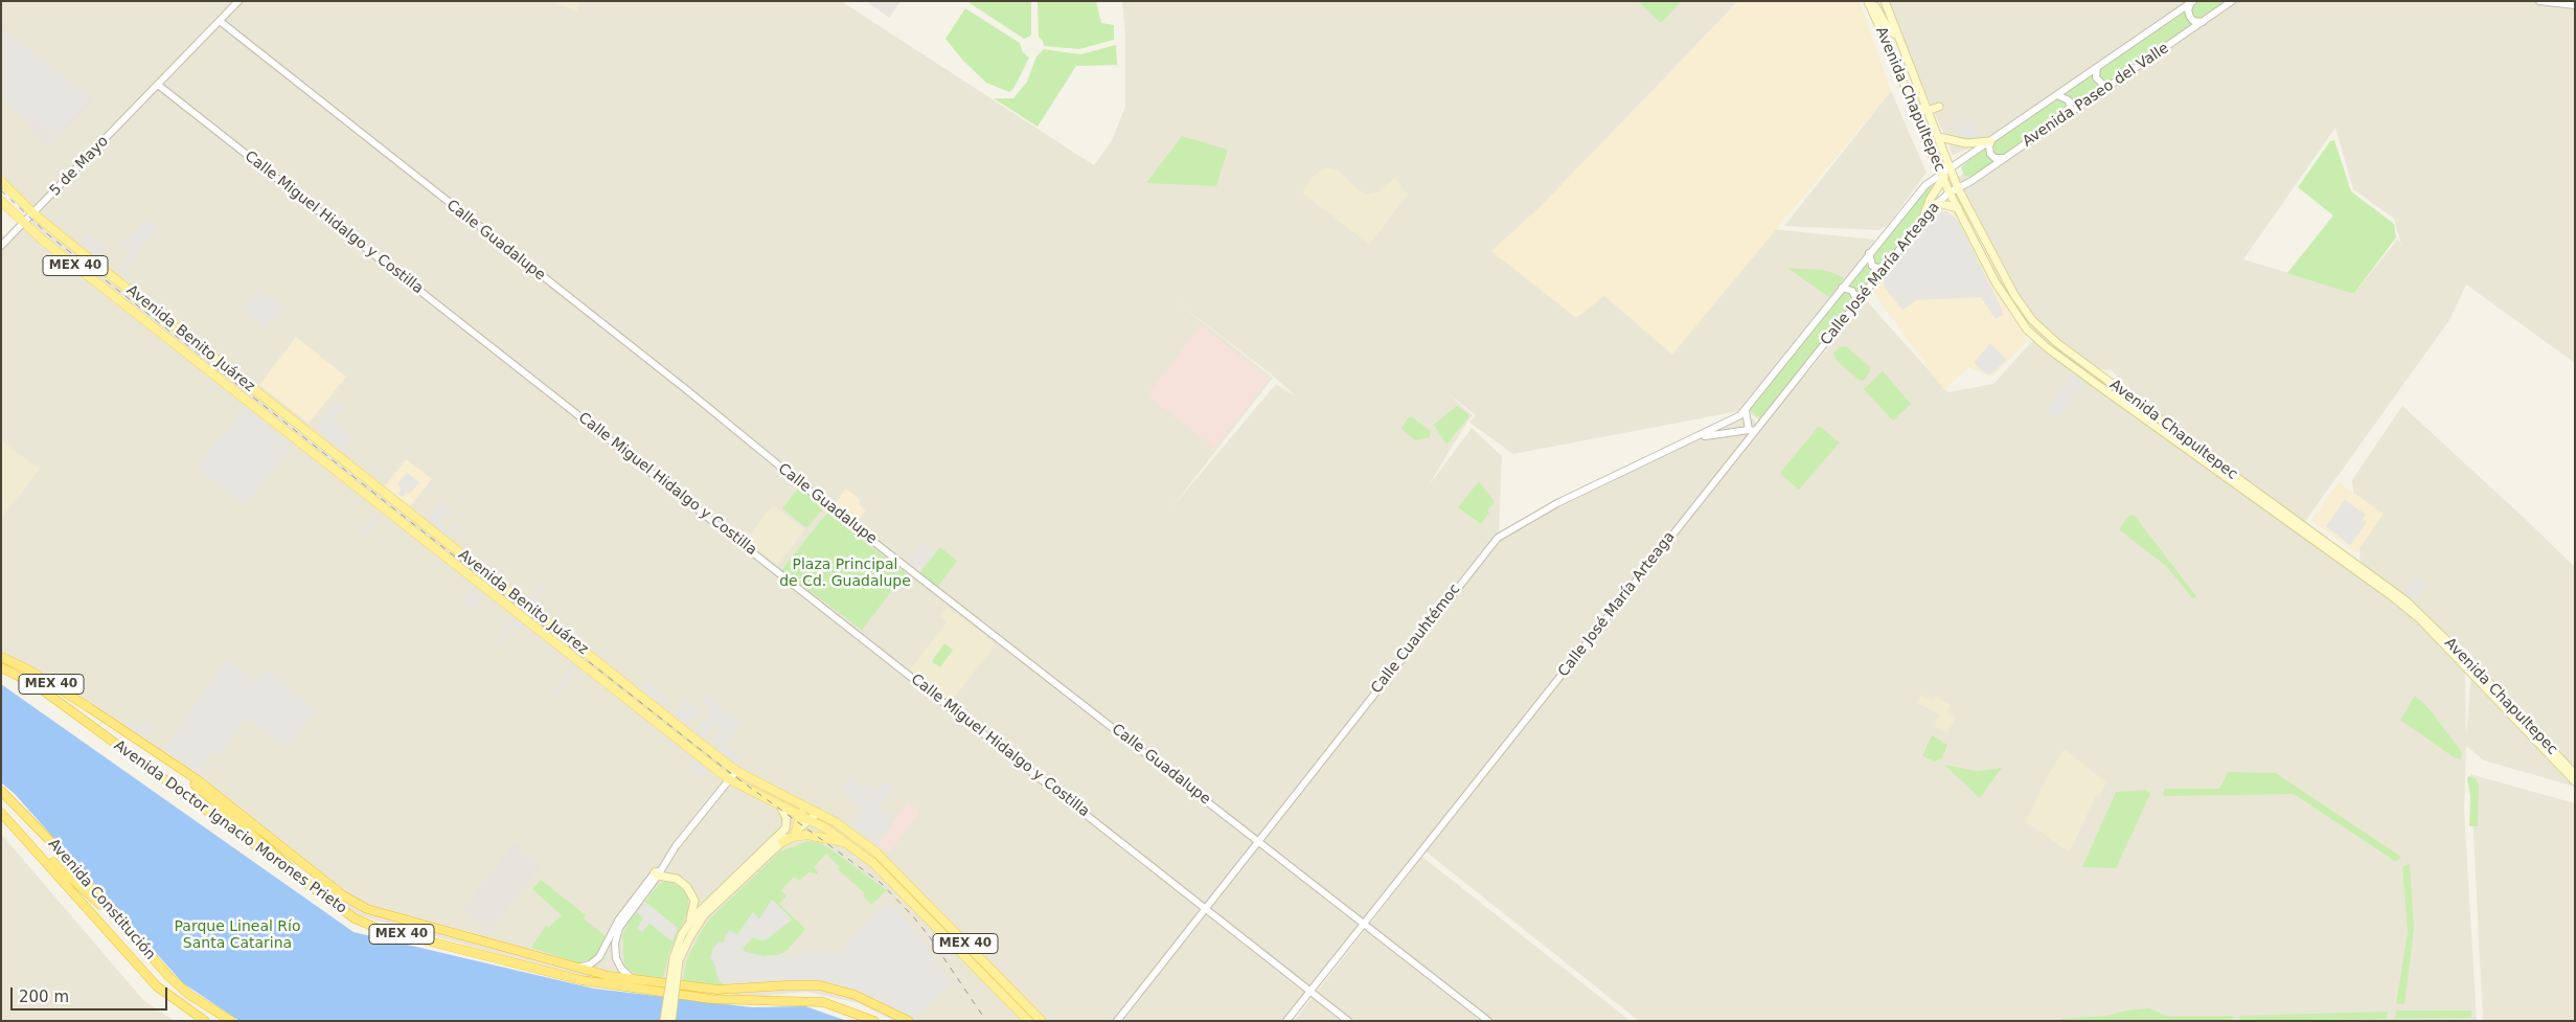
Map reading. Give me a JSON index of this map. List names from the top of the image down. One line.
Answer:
{"streets":{"highway":["MEX 40","Avenida Doctor Ignacio Morones Prieto","Avenida Constitución"],"main road":["Avenida Chapultepec","Avenida Benito Juárez"],"street":["Avenida Paseo del Valle","5 de Mayo","Calle Miguel Hidalgo y Costilla","Calle Guadalupe","Calle José María Arteaga","Calle Cuauhtémoc"]},"crossings":[["Avenida Paseo del Valle","Avenida Chapultepec"],["Avenida Paseo del Valle","Calle José María Arteaga"],["Avenida Chapultepec","Calle José María Arteaga"],["5 de Mayo","Calle Miguel Hidalgo y Costilla"],["5 de Mayo","Calle Guadalupe"],["5 de Mayo","MEX 40"],["5 de Mayo","Avenida Benito Juárez"],["Calle Miguel Hidalgo y Costilla","Calle José María Arteaga"],["Calle Miguel Hidalgo y Costilla","Calle Cuauhtémoc"],["Calle Guadalupe","Calle José María Arteaga"],["Calle Guadalupe","Calle Cuauhtémoc"],["MEX 40","Avenida Benito Juárez"],["Calle José María Arteaga","Calle Cuauhtémoc"]],"parks":["Plaza Principal de Cd. Guadalupe","Parque Lineal Río Santa Catarina"],"scale_bar":"200 m"}
